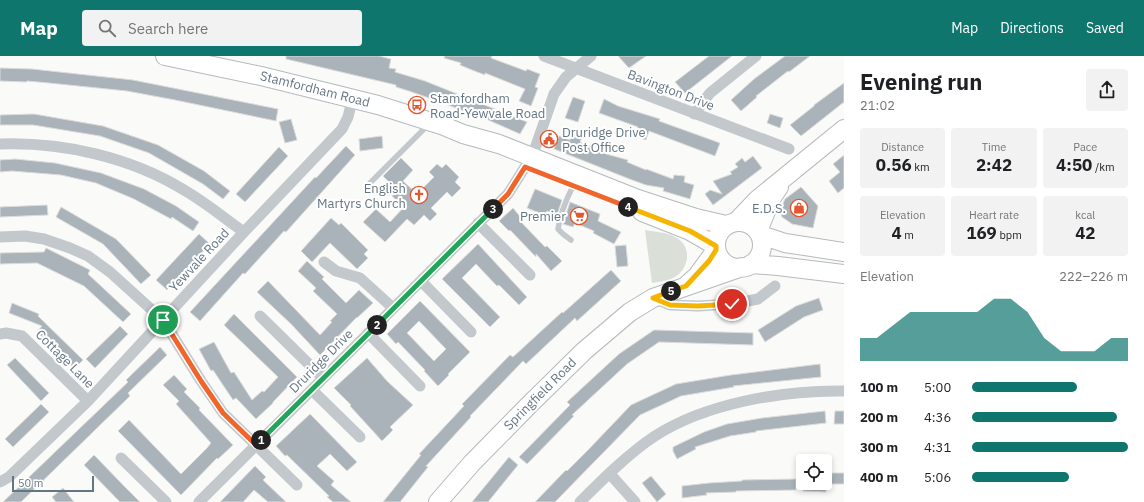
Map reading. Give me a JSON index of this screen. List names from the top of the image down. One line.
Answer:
{"streets":{"main road":["Stamfordham Road","Springfield Road"],"street":["Bavington Drive","Yewvale Road","Cottage Lane","Druridge Drive"]},"crossings":[["Stamfordham Road","Yewvale Road"],["Stamfordham Road","Druridge Drive"],["Stamfordham Road","Springfield Road"],["Bavington Drive","Druridge Drive"],["Yewvale Road","Cottage Lane"]],"places":{"bus stop":["Stamfordham Road-Yewvale Road"],"public building":["Druridge Drive Post Office"],"church":["English Martyrs Church"],"shop":["E.D.S."],"supermarket":["Premier"]},"scale_bar":"50 m","page":{"header":"Map","search":"Search here","nav":["Map","Directions","Saved"],"heading":["Evening run","21:02"],"stats":[["Distance","0.56 km"],["Time","2:42"],["Pace","4:50 /km"],["Elevation","4 m"],["Heart rate","169 bpm"],["kcal","42"]],"pins":["4","3","5","2","1"],"chart":["Elevation","222–226 m"],"list":[{"name":"100 m","note":"5:00"},{"name":"200 m","note":"4:36"},{"name":"300 m","note":"4:31"},{"name":"400 m","note":"5:06"}],"scale":"50 m"}}
